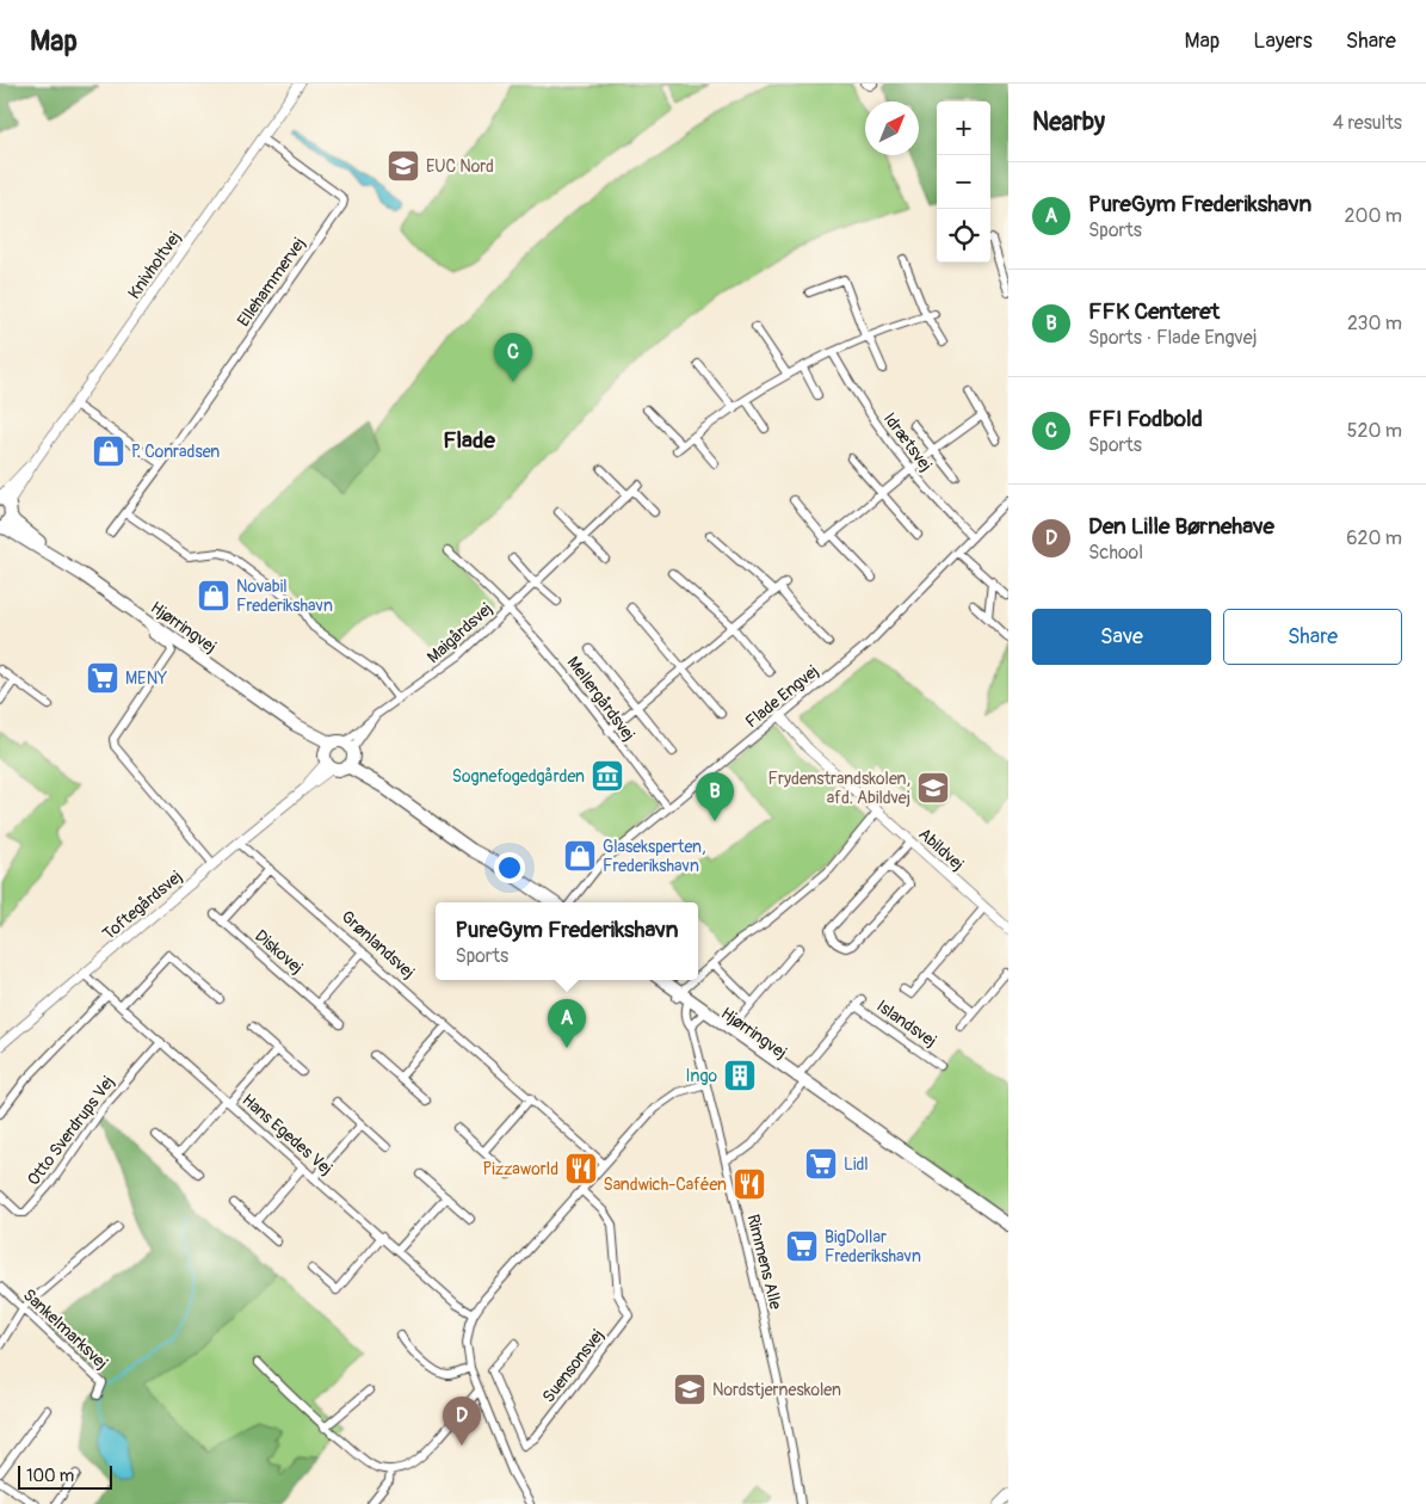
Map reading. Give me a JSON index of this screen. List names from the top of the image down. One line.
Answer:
{"streets":{"main road":["Hjørringvej"],"street":["Knivholtvej","Ellehammervej","Idrætsvej","Maigårdsvej","Flade Engvej","Mellergårdsvej","Abildvej","Toftegårdsvej","Grønlandsvej","Diskovej","Islandsvej","Otto Sverdrups Vej","Hans Egedes Vej","Rimmens Alle","Sankelmarksvej","Suensonsvej"]},"crossings":[["Knivholtvej","Ellehammervej"],["Knivholtvej","Hjørringvej"],["Idrætsvej","Flade Engvej"],["Hjørringvej","Toftegårdsvej"],["Hjørringvej","Rimmens Alle"],["Maigårdsvej","Mellergårdsvej"],["Flade Engvej","Mellergårdsvej"],["Flade Engvej","Abildvej"],["Toftegårdsvej","Grønlandsvej"],["Toftegårdsvej","Hans Egedes Vej"],["Otto Sverdrups Vej","Hans Egedes Vej"]],"districts":["Flade"],"places":{"school or university":["EUC Nord","Frydenstrandskolen, afd. Abildvej","Nordstjerneskolen"],"shop":["P. Conradsen","Novabil Frederikshavn","Glaseksperten, Frederikshavn"],"supermarket":["MENY","Lidl","BigDollar Frederikshavn"],"museum":["Sognefogedgården"],"building":["Ingo"],"restaurant":["Pizzaworld","Sandwich-Caféen"]},"scale_bar":"100 m","north":"top right","page":{"header":"Map","nav":["Map","Layers","Share"],"heading":["Nearby","4 results"],"map_buttons":["+","−"],"list":[{"mark":"A","name":"PureGym Frederikshavn","note":"Sports","value":"200 m"},{"mark":"B","name":"FFK Centeret","note":"Sports · Flade Engvej","value":"230 m"},{"mark":"C","name":"FFI Fodbold","note":"Sports","value":"520 m"},{"mark":"D","name":"Den Lille Børnehave","note":"School","value":"620 m"}],"pins":["C","B","A","D"],"buttons":["Save","Share"],"popup":["PureGym Frederikshavn","Sports"],"scale":"100 m"}}
